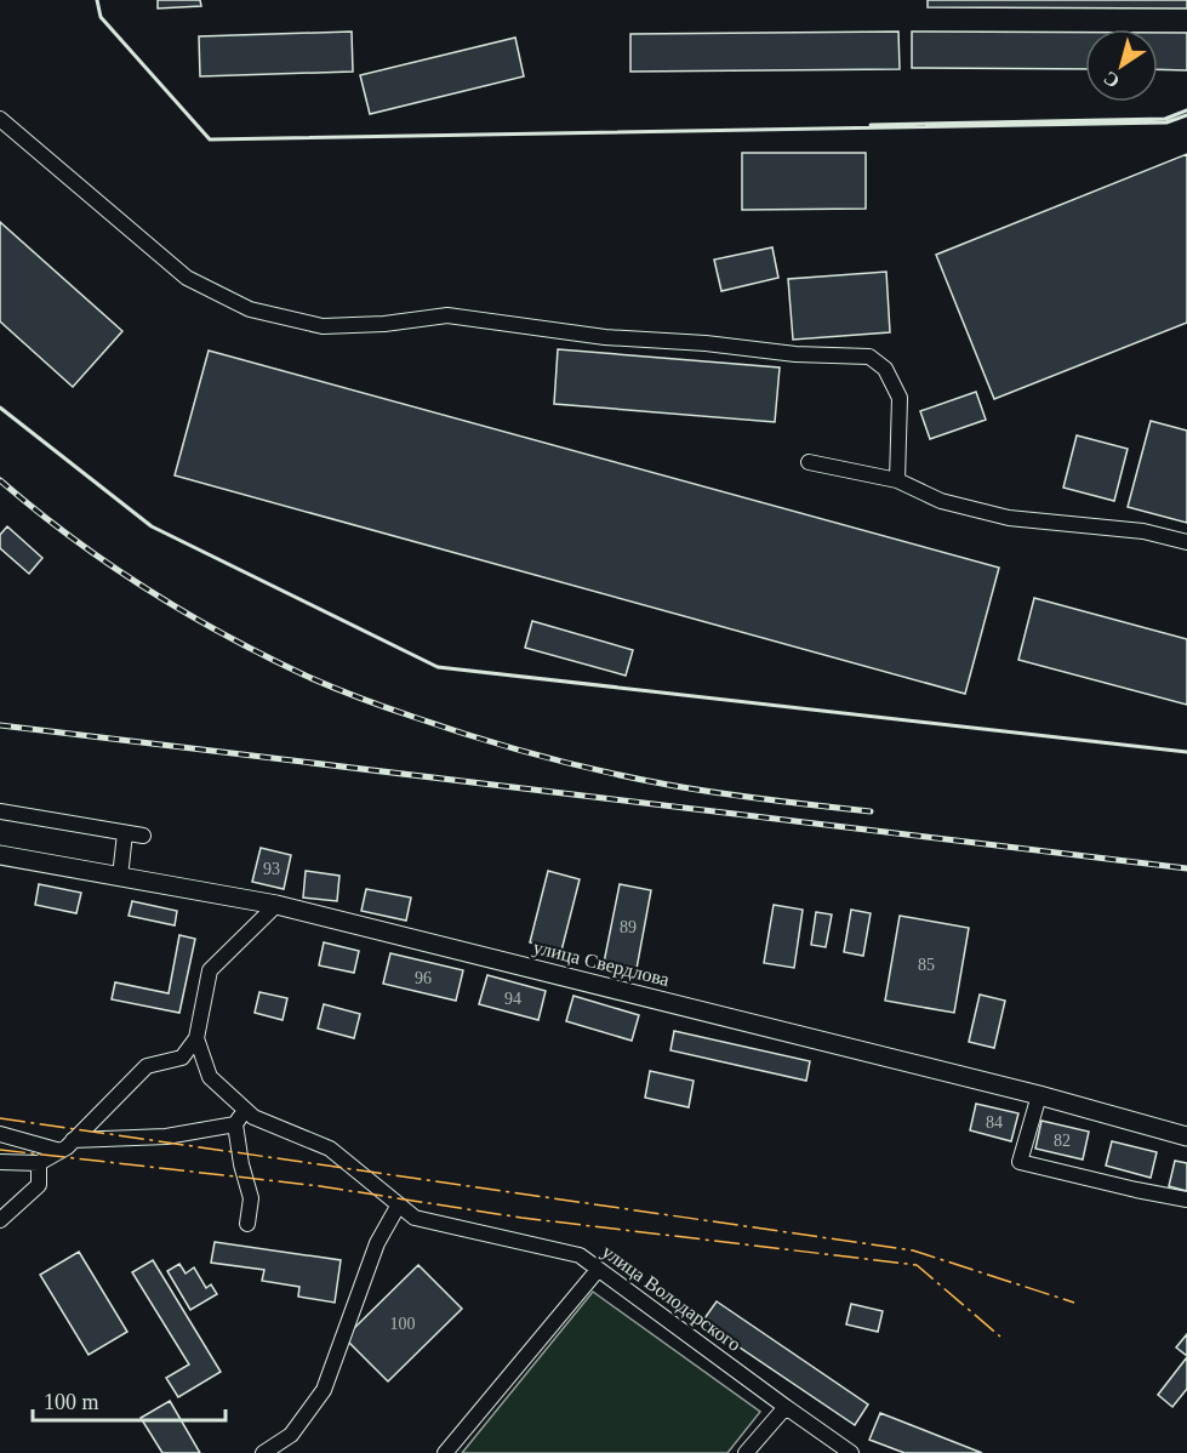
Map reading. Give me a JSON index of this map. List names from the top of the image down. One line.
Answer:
{"streets":{"main road":["улица Свердлова"],"street":["улица Володарского"]},"house_numbers":["93","89","85","96","94","84","82","100"],"scale_bar":"100 m","north":"bottom left"}
